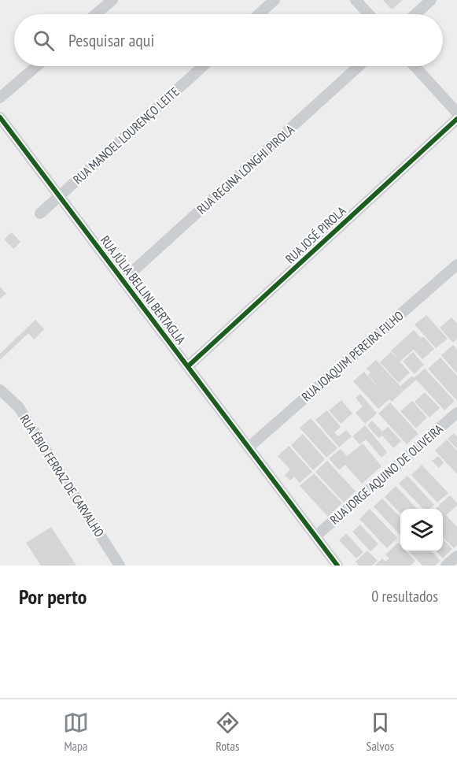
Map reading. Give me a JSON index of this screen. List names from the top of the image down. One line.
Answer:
{"streets":{"street":["RUA MANOEL LOURENÇO LEITE","RUA REGINA LONGHI PIROLA","RUA JOSÉ PIROLA","RUA JÚLIA BELLINI BERTAGLIA","RUA JOAQUIM PEREIRA FILHO","RUA JORGE AQUINO DE OLIVEIRA","RUA ÉBIO FERRAZ DE CARVALHO"]},"crossings":[["RUA MANOEL LOURENÇO LEITE","RUA JÚLIA BELLINI BERTAGLIA"],["RUA REGINA LONGHI PIROLA","RUA JÚLIA BELLINI BERTAGLIA"],["RUA JOSÉ PIROLA","RUA JÚLIA BELLINI BERTAGLIA"],["RUA JÚLIA BELLINI BERTAGLIA","RUA JOAQUIM PEREIRA FILHO"],["RUA JÚLIA BELLINI BERTAGLIA","RUA JORGE AQUINO DE OLIVEIRA"]],"page":{"search":"Pesquisar aqui","heading":["Por perto","0 resultados"],"nav":["Mapa","Rotas","Salvos"]}}
